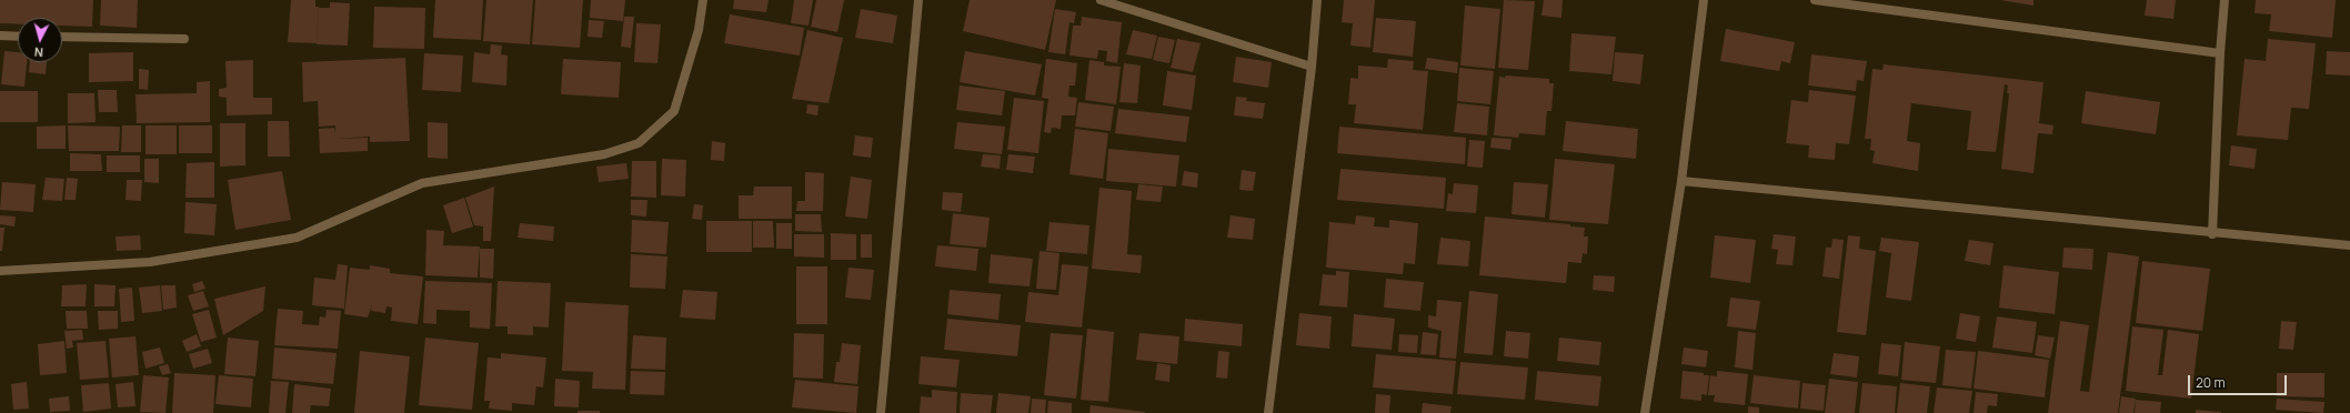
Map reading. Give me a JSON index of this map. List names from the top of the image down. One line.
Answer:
{"scale_bar":"20 m","north":"bottom"}
